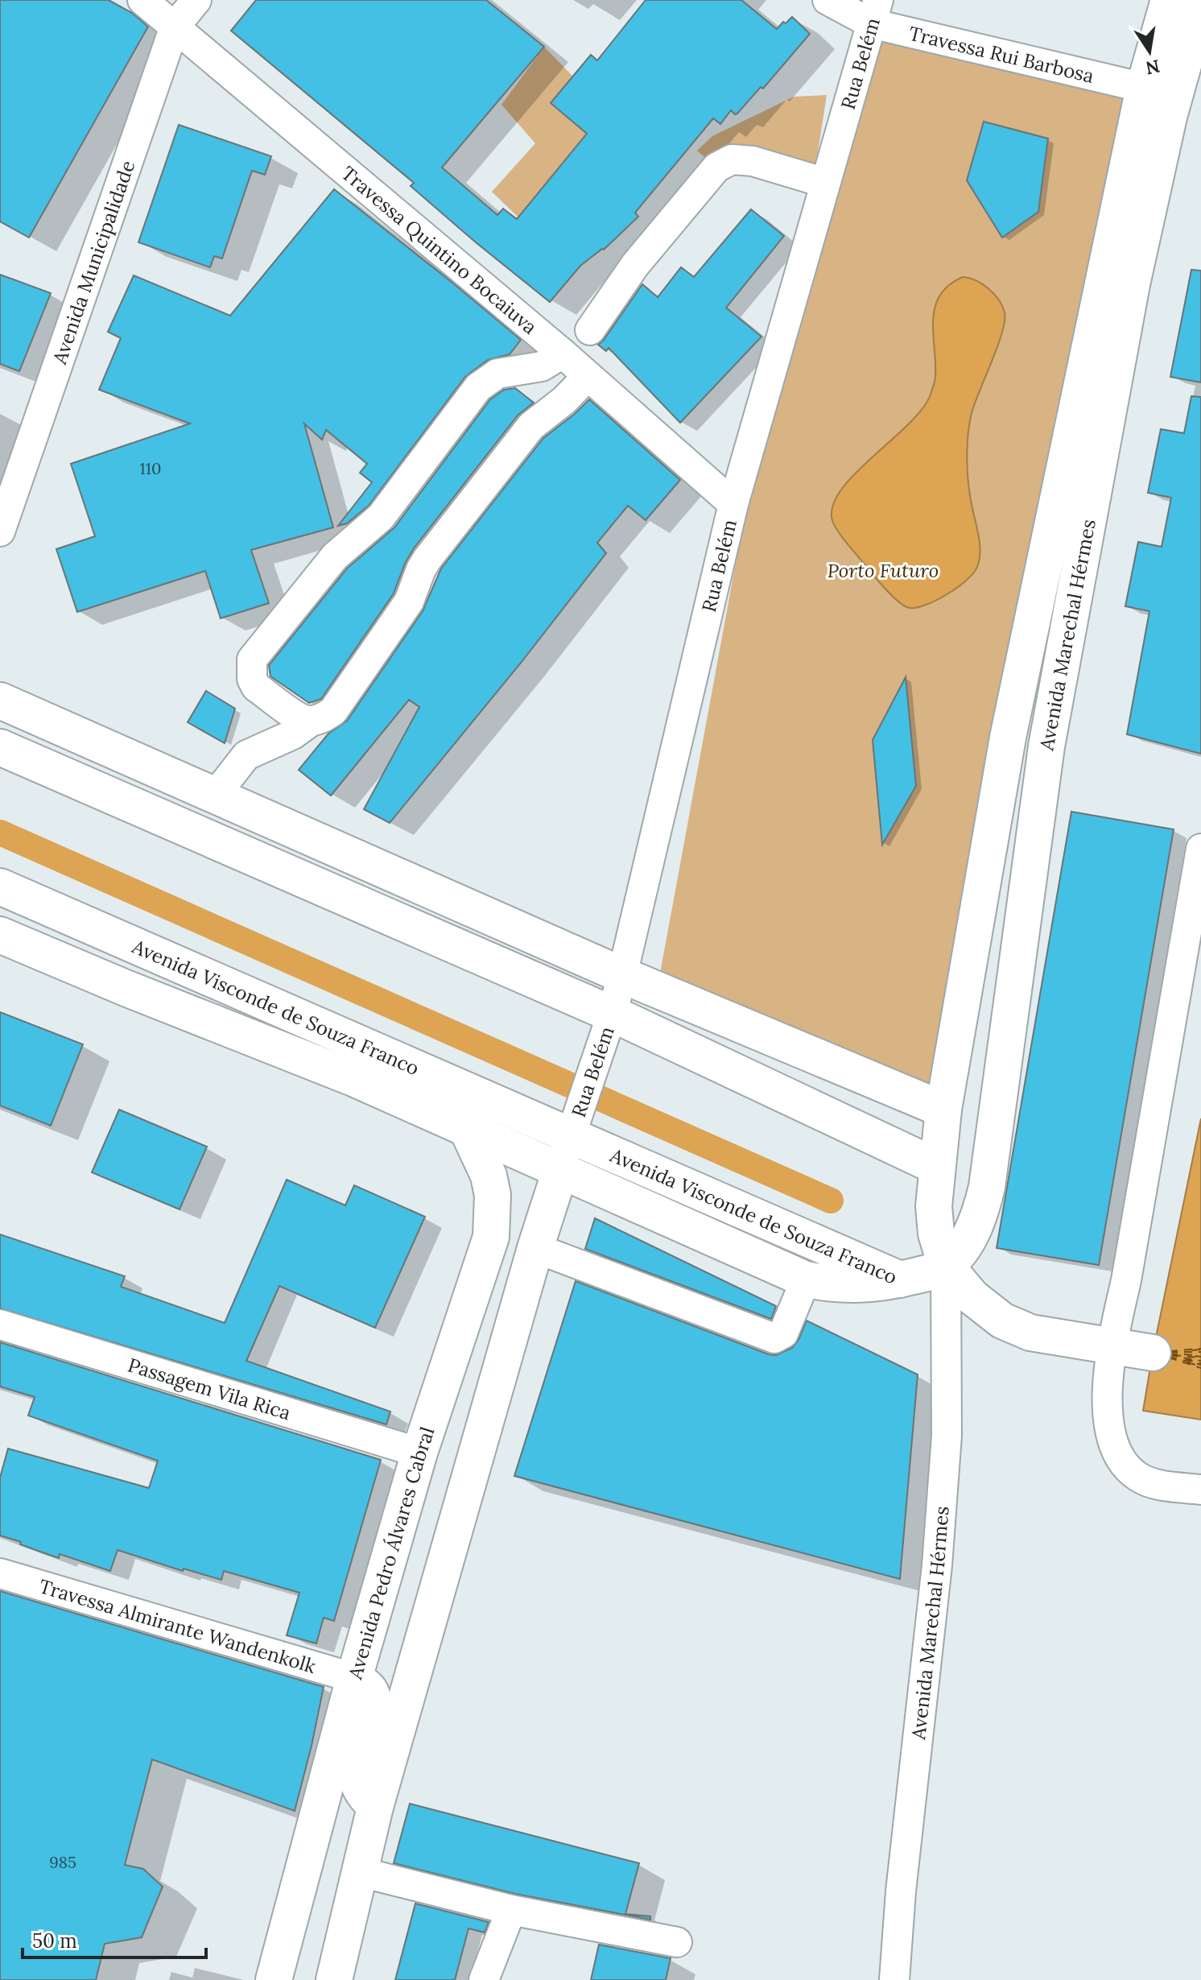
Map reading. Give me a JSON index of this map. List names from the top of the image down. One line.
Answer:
{"streets":{"main road":["Avenida Marechal Hérmes","Avenida Visconde de Souza Franco","Avenida Pedro Álvares Cabral"],"street":["Travessa Rui Barbosa","Rua Belém","Travessa Quintino Bocaiuva","Avenida Municipalidade","Passagem Vila Rica","Travessa Almirante Wandenkolk"]},"crossings":[["Travessa Rui Barbosa","Rua Belém"],["Travessa Rui Barbosa","Avenida Marechal Hérmes"],["Rua Belém","Travessa Quintino Bocaiuva"],["Rua Belém","Avenida Visconde de Souza Franco"],["Travessa Quintino Bocaiuva","Avenida Municipalidade"],["Avenida Visconde de Souza Franco","Avenida Pedro Álvares Cabral"],["Passagem Vila Rica","Avenida Pedro Álvares Cabral"],["Avenida Pedro Álvares Cabral","Travessa Almirante Wandenkolk"]],"parks":["Porto Futuro"],"house_numbers":["110","985"],"scale_bar":"50 m","north":"bottom"}
